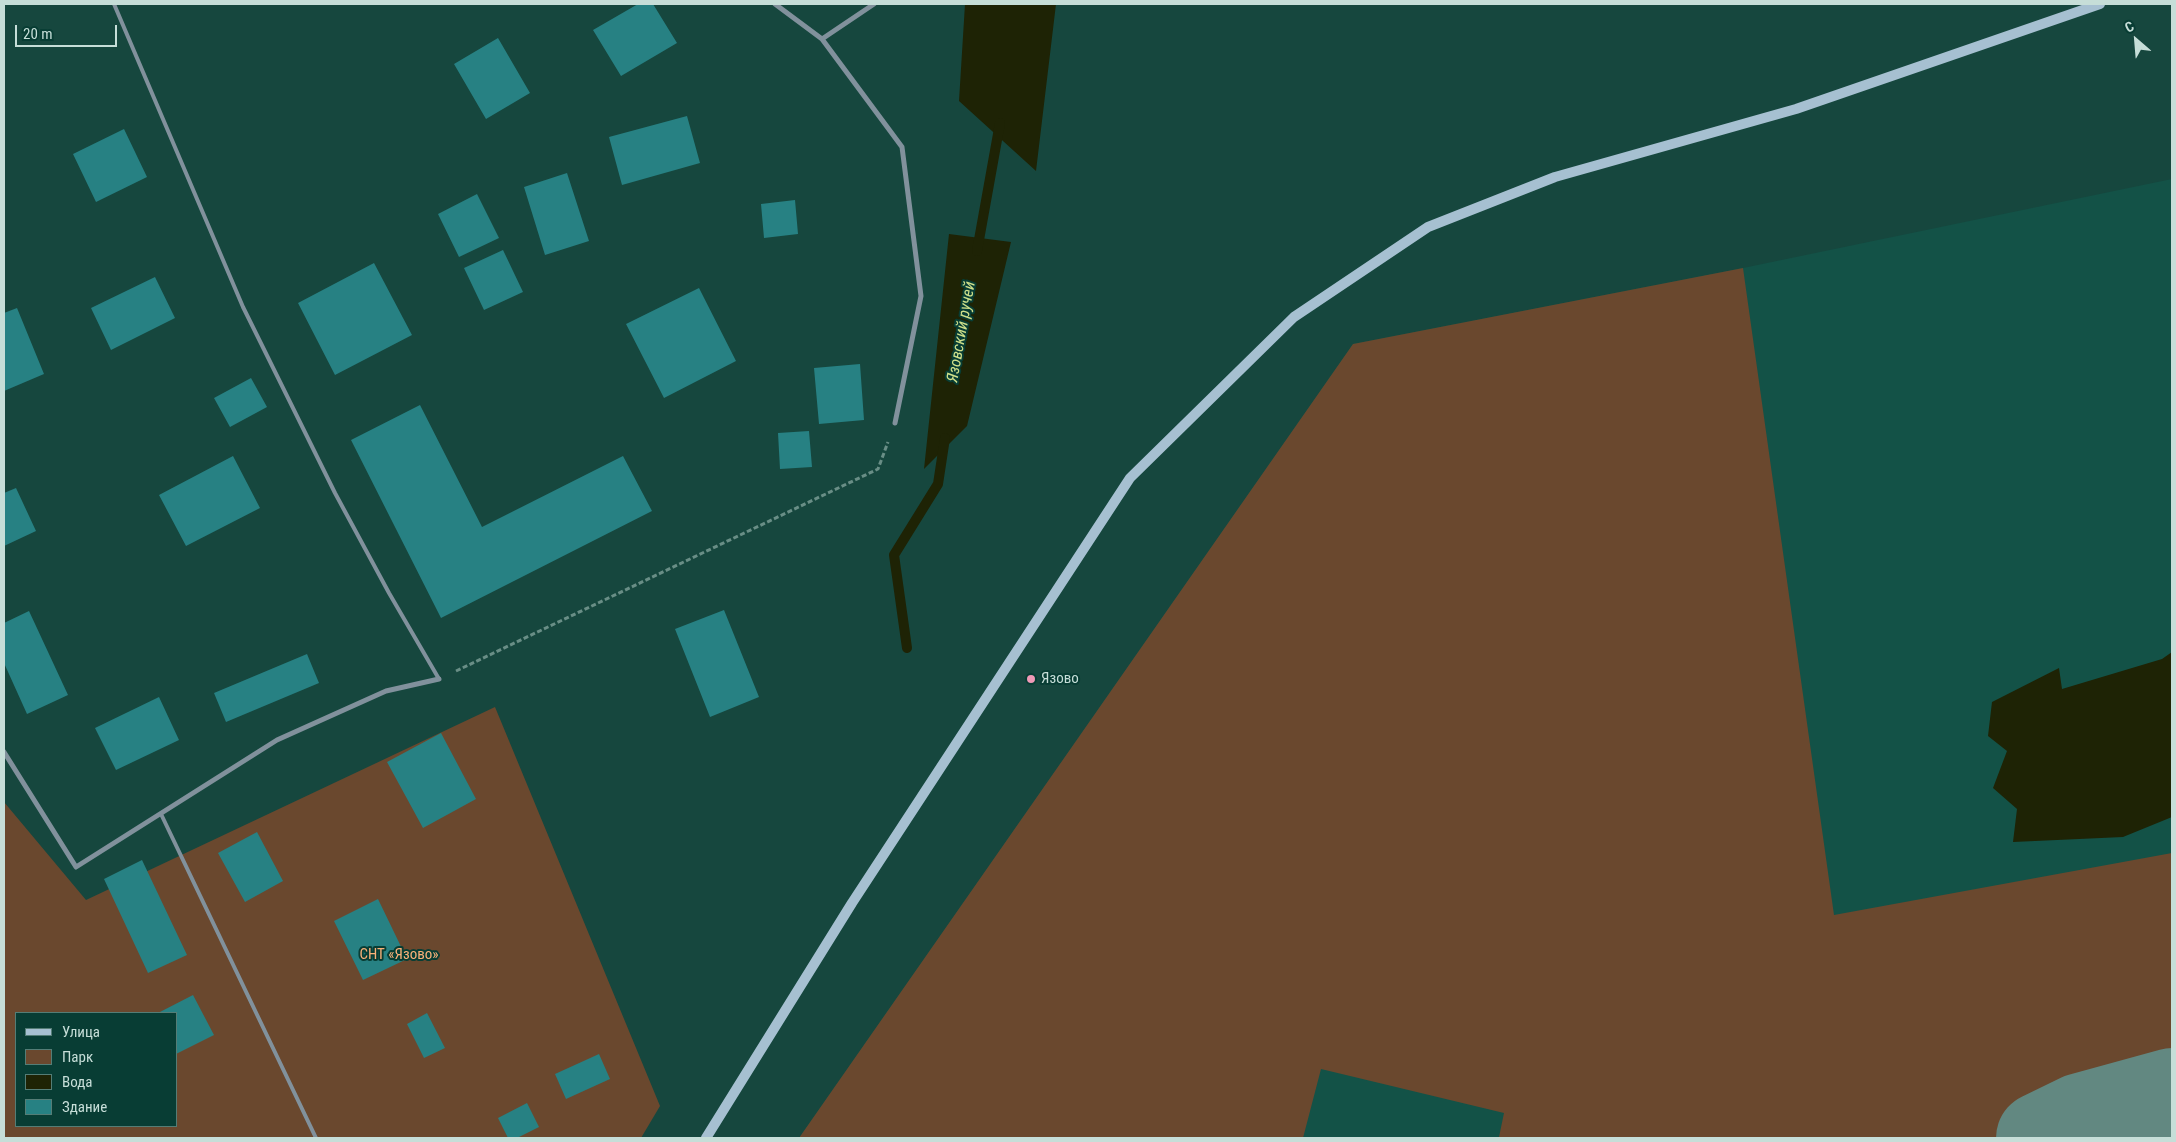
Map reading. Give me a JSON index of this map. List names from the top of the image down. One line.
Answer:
{"water":["Язовский ручей"],"parks":["СНТ «Язово»"],"places":["Язово"],"legend":["Улица","Парк","Вода","Здание"],"scale_bar":"20 m","north":"top left"}
